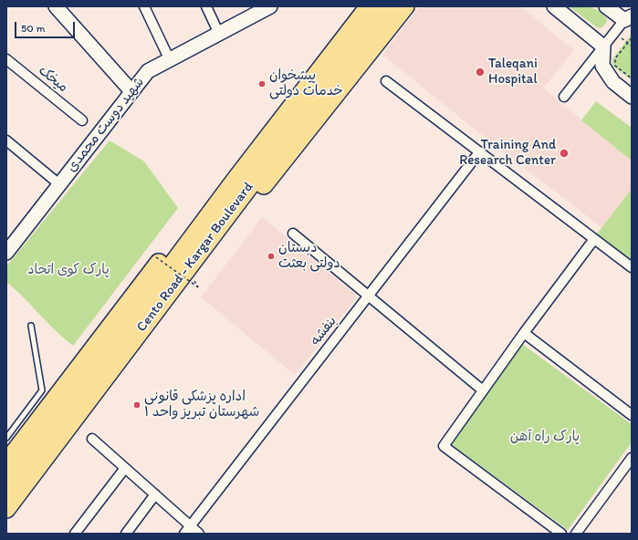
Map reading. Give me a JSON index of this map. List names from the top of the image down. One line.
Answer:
{"streets":{"highway":["Cento Road - Kargar Boulevard"],"main road":["شهید دوست محمدی"],"street":["میخک","بنفشه"]},"parks":["پارک کوی اتحاد","پارک راه آهن"],"places":["Taleqani Hospital","پیشخوان خدمات دولتی","Training And Research Center","دبستان دولتی بعثت","اداره پزشکی قانونی شهرستان تبریز واحد ۱"],"scale_bar":"50 m"}
